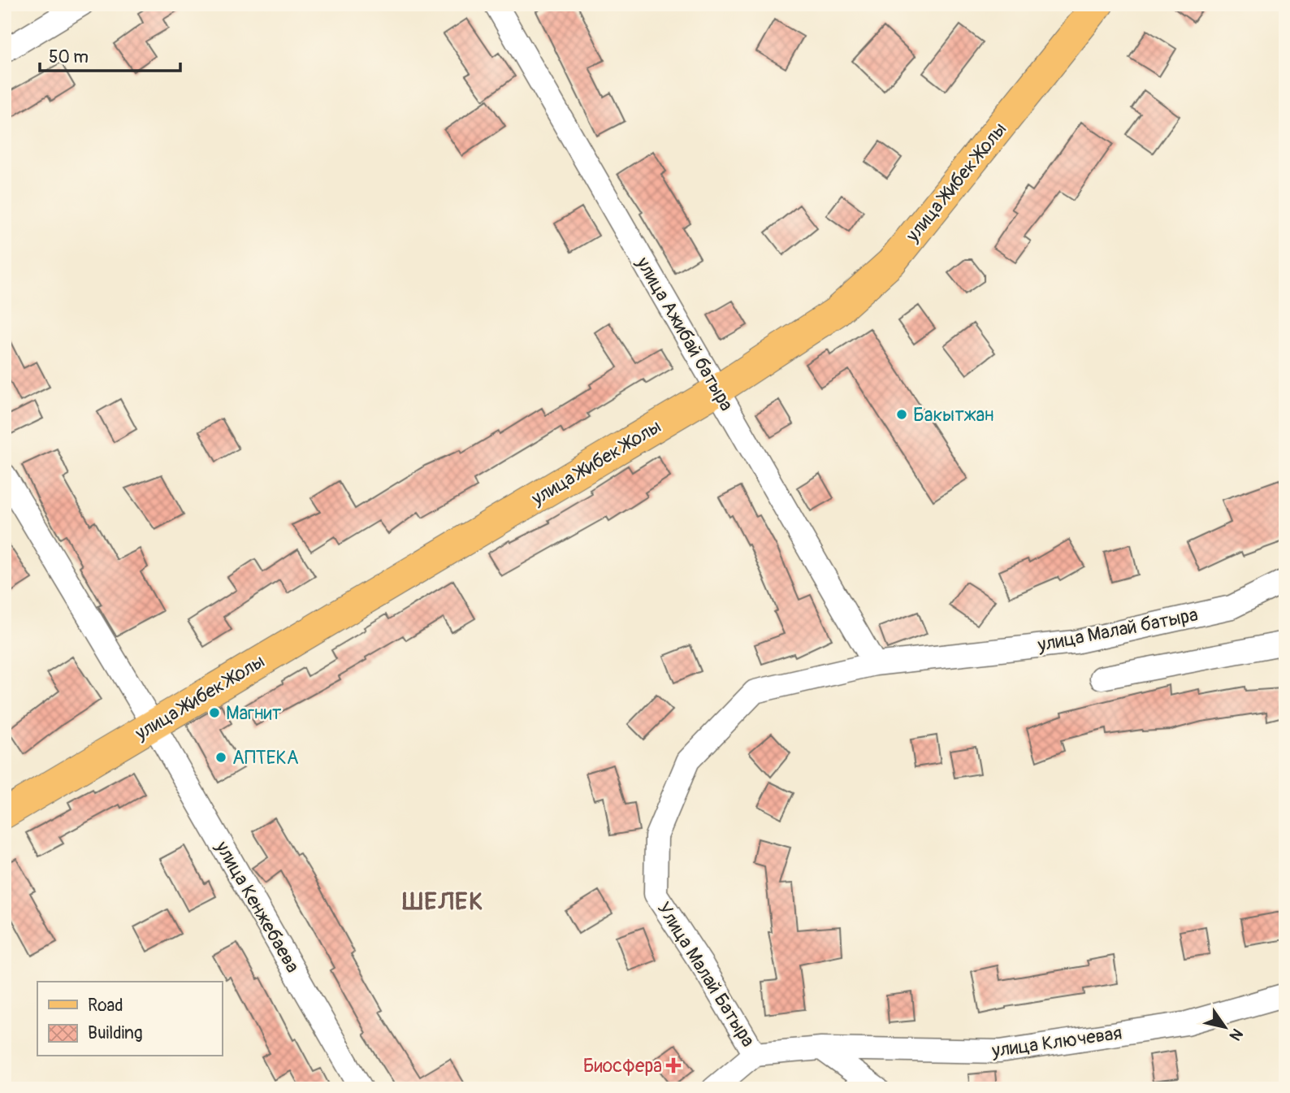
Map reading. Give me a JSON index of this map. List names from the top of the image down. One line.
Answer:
{"streets":{"main road":["улица Жибек Жолы"],"street":["улица Ажибай батыра","улица Малай батыра","улица Кенжебаева","Улица Малай Батыра","улица Ключевая"]},"crossings":[["улица Жибек Жолы","улица Ажибай батыра"],["улица Жибек Жолы","улица Кенжебаева"],["улица Ажибай батыра","улица Малай батыра"],["улица Ажибай батыра","Улица Малай Батыра"],["улица Малай батыра","Улица Малай Батыра"],["Улица Малай Батыра","улица Ключевая"]],"districts":["ШЕЛЕК"],"places":{"other":["Бакытжан","Магнит","АПТЕКА"],"health":["Биосфера"]},"legend":["Road","Building"],"scale_bar":"50 m","north":"bottom right"}
